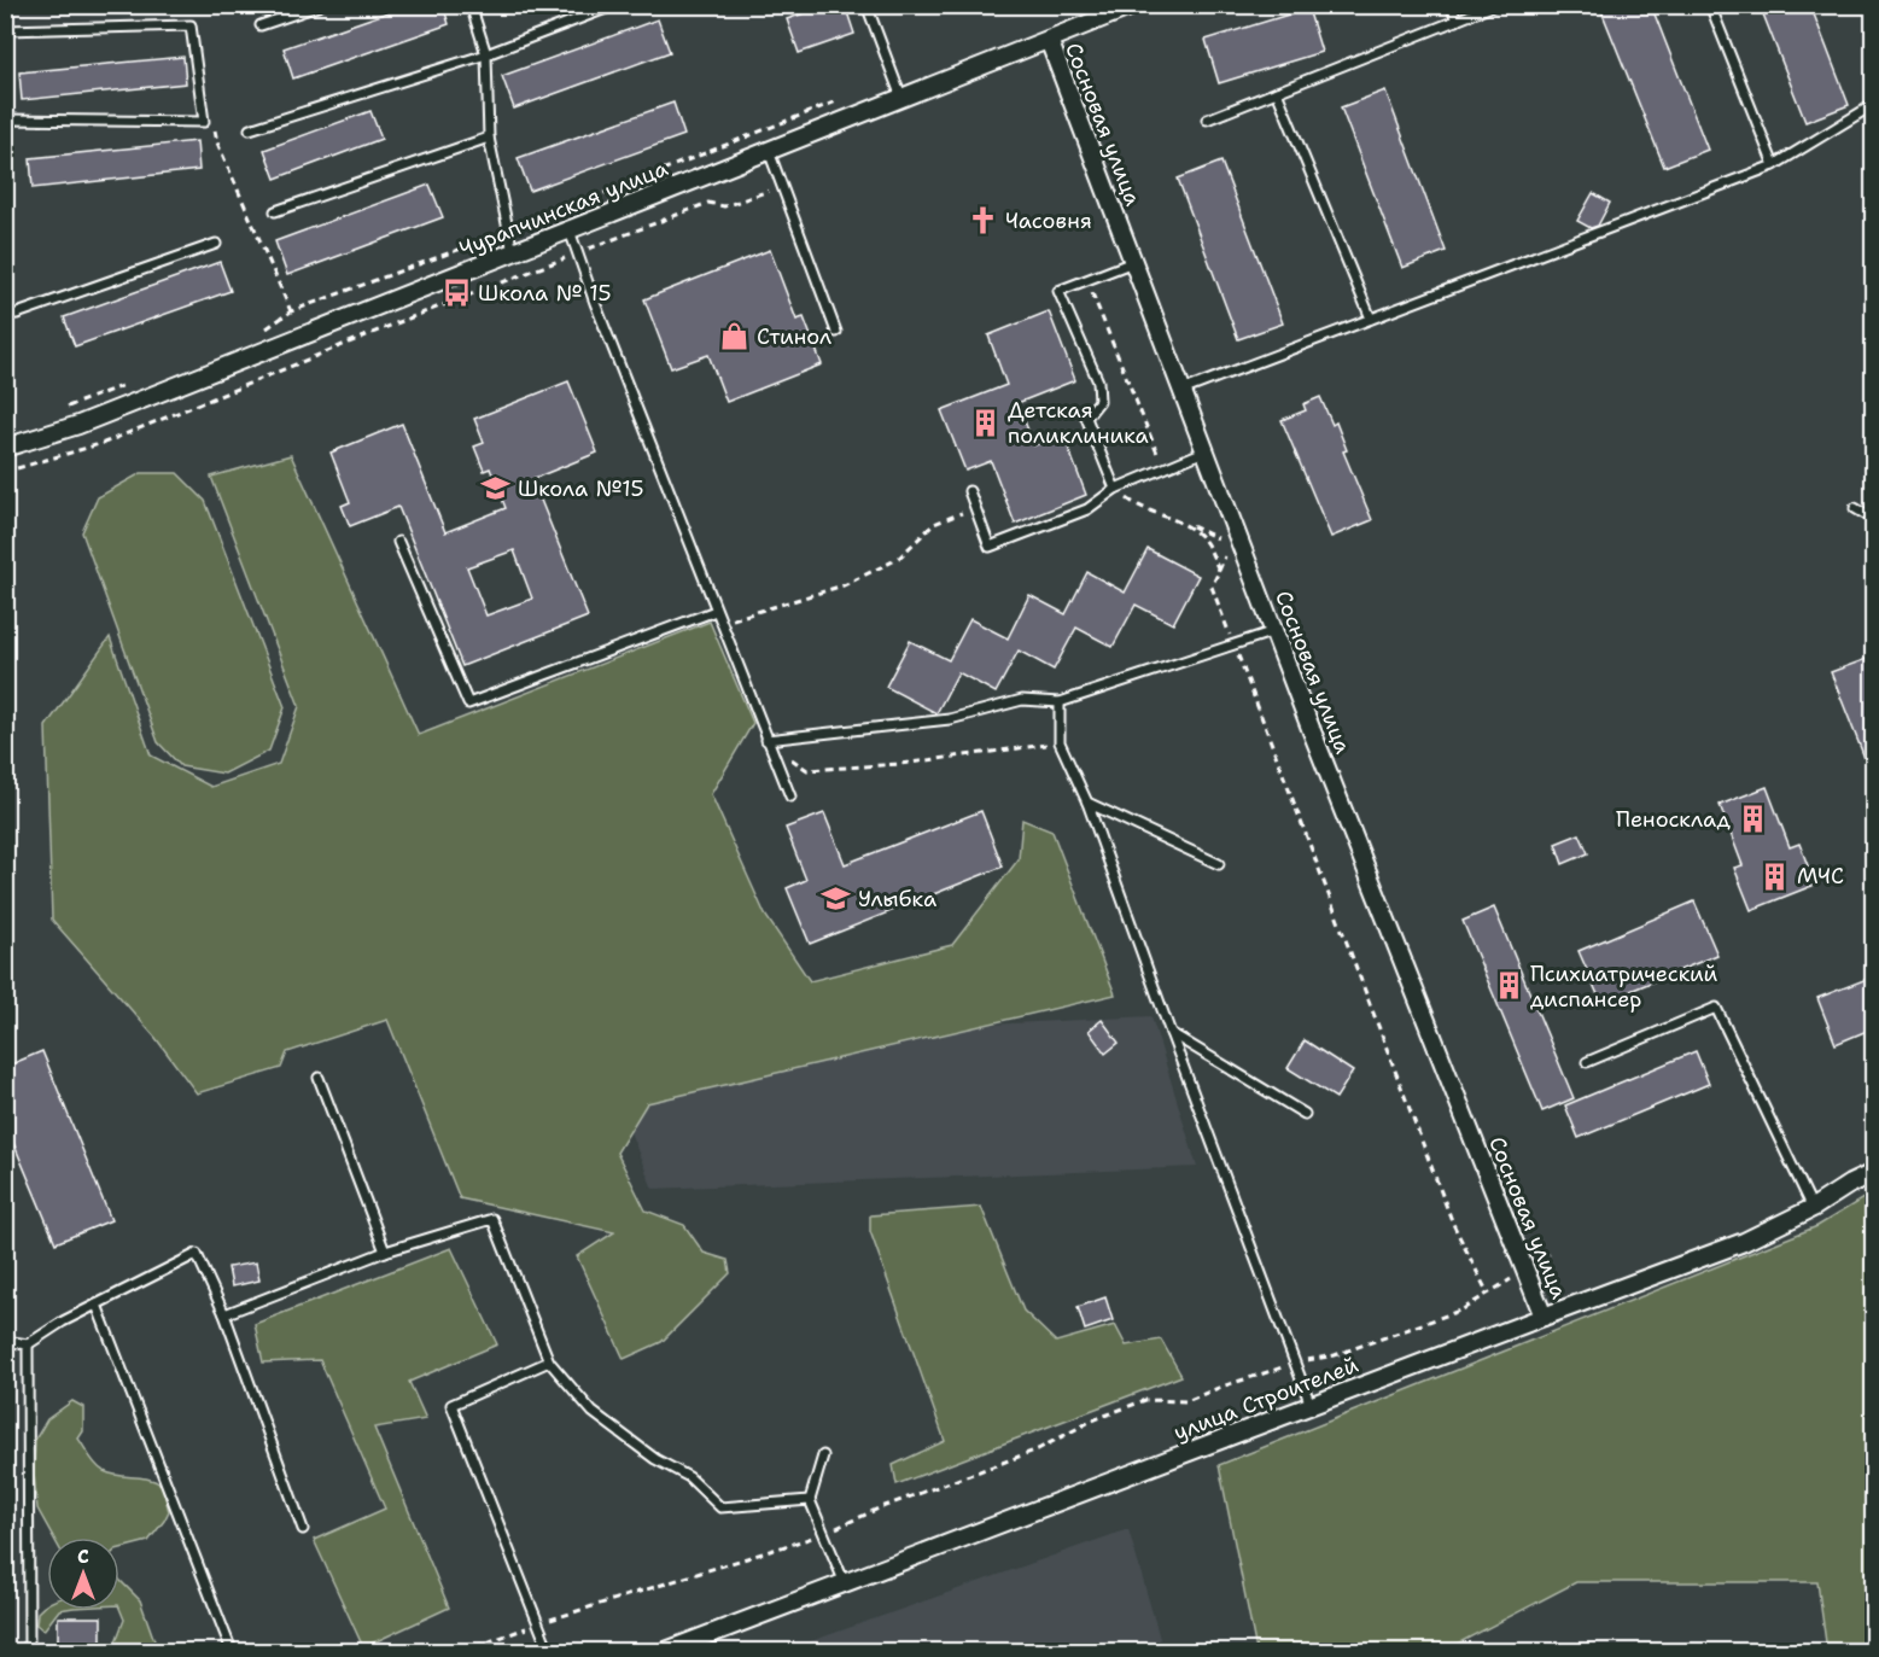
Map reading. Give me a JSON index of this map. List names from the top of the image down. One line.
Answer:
{"streets":{"street":["Сосновая улица","Чурапчинская улица","улица Строителей"]},"crossings":[["Сосновая улица","Чурапчинская улица"],["Сосновая улица","улица Строителей"]],"places":{"church":["Часовня"],"bus stop":["Школа № 15"],"shop":["Стинол"],"building":["Детская поликлиника","Пеносклад","МЧС","Психиатрический диспансер"],"school or university":["Школа №15","Улыбка"]},"north":"top"}
